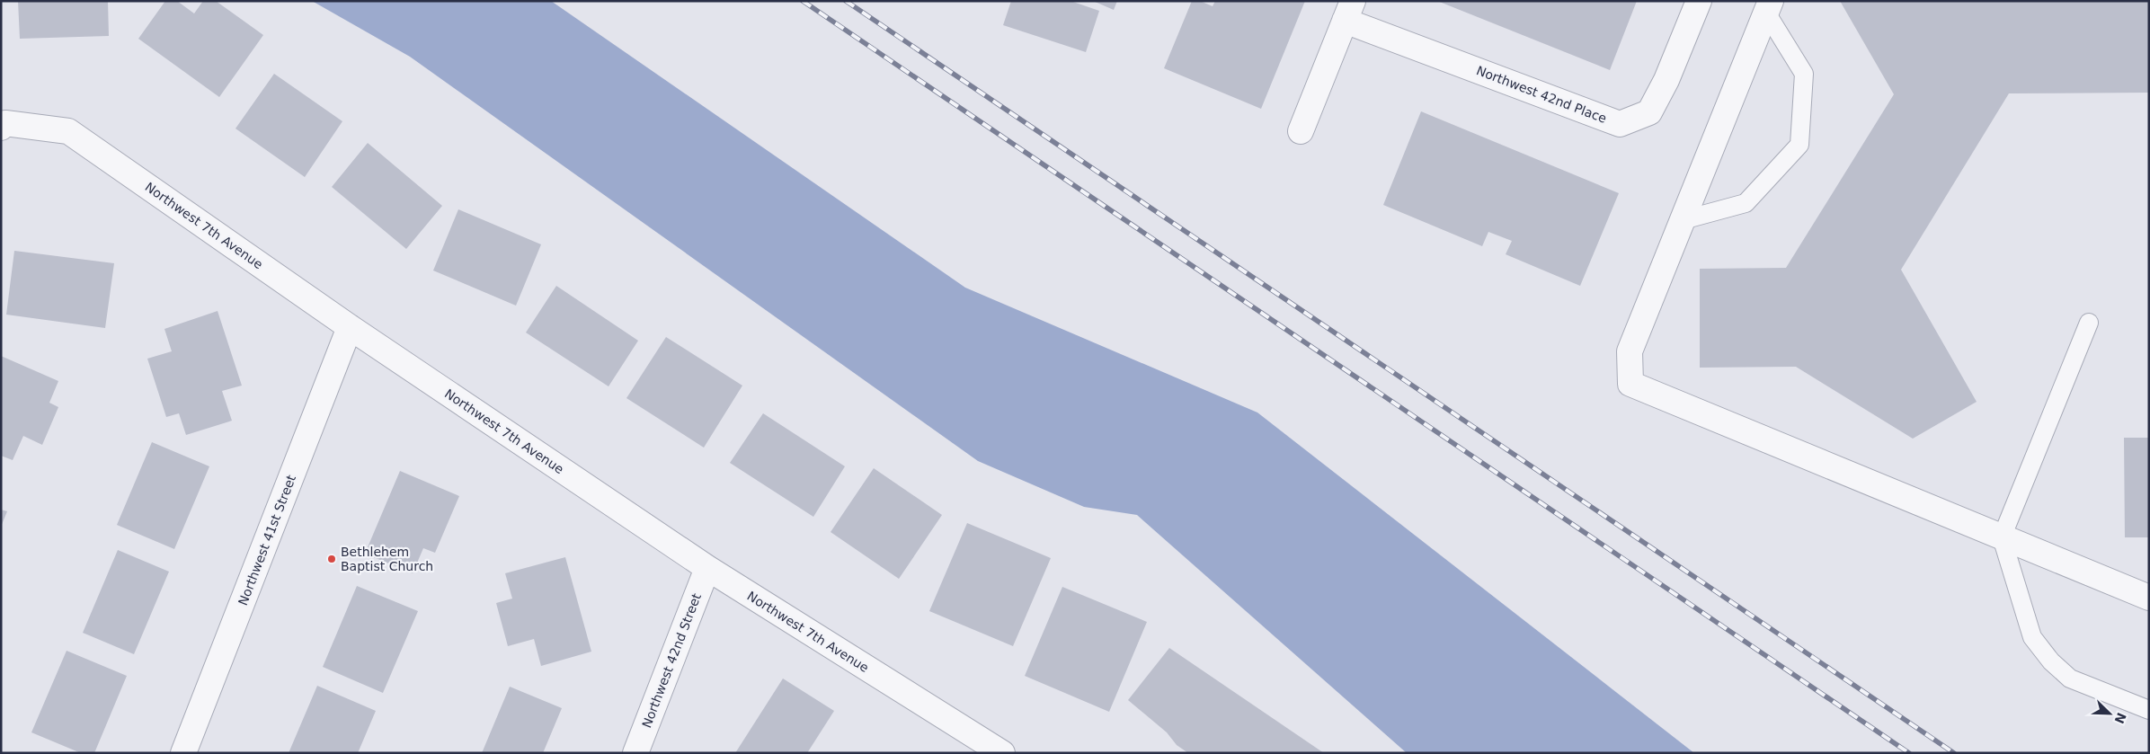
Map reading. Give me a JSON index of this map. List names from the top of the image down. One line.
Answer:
{"streets":{"street":["Northwest 42nd Place","Northwest 7th Avenue","Northwest 41st Street","Northwest 42nd Street"]},"crossings":[["Northwest 7th Avenue","Northwest 41st Street"],["Northwest 7th Avenue","Northwest 42nd Street"]],"places":["Bethlehem Baptist Church"],"north":"bottom right"}
